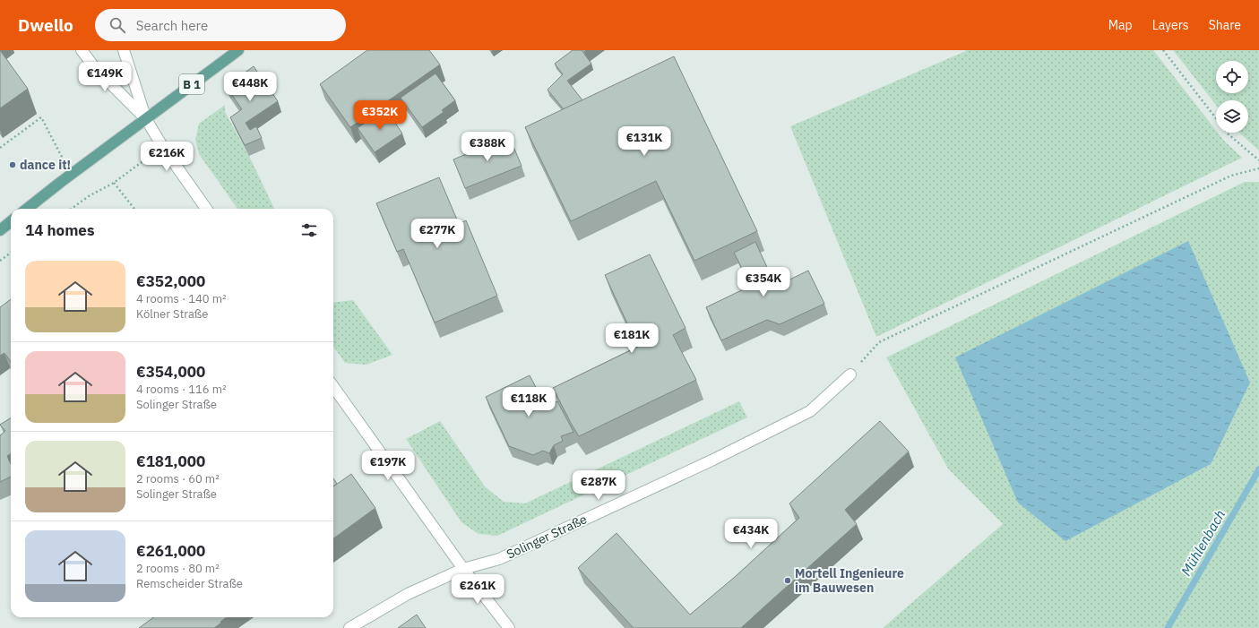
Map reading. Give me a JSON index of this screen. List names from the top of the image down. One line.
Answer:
{"streets":{"main road":["B 1"],"street":["Solinger Straße"]},"water":["Mühlenbach"],"places":["dance it!","Mortell Ingenieure im Bauwesen"],"page":{"header":"Dwello","search":"Search here","nav":["Map","Layers","Share"],"price":["€149K","€448K","€352K","€131K","€388K","€216K","€277K","€354K","€181K","€118K","€197K","€287K","€434K","€261K"],"heading":"14 homes","list":[{"name":"€352,000","note":"4 rooms · 140 m² · Kölner Straße"},{"name":"€354,000","note":"4 rooms · 116 m² · Solinger Straße"},{"name":"€181,000","note":"2 rooms · 60 m² · Solinger Straße"},{"name":"€261,000","note":"2 rooms · 80 m² · Remscheider Straße"}]}}
